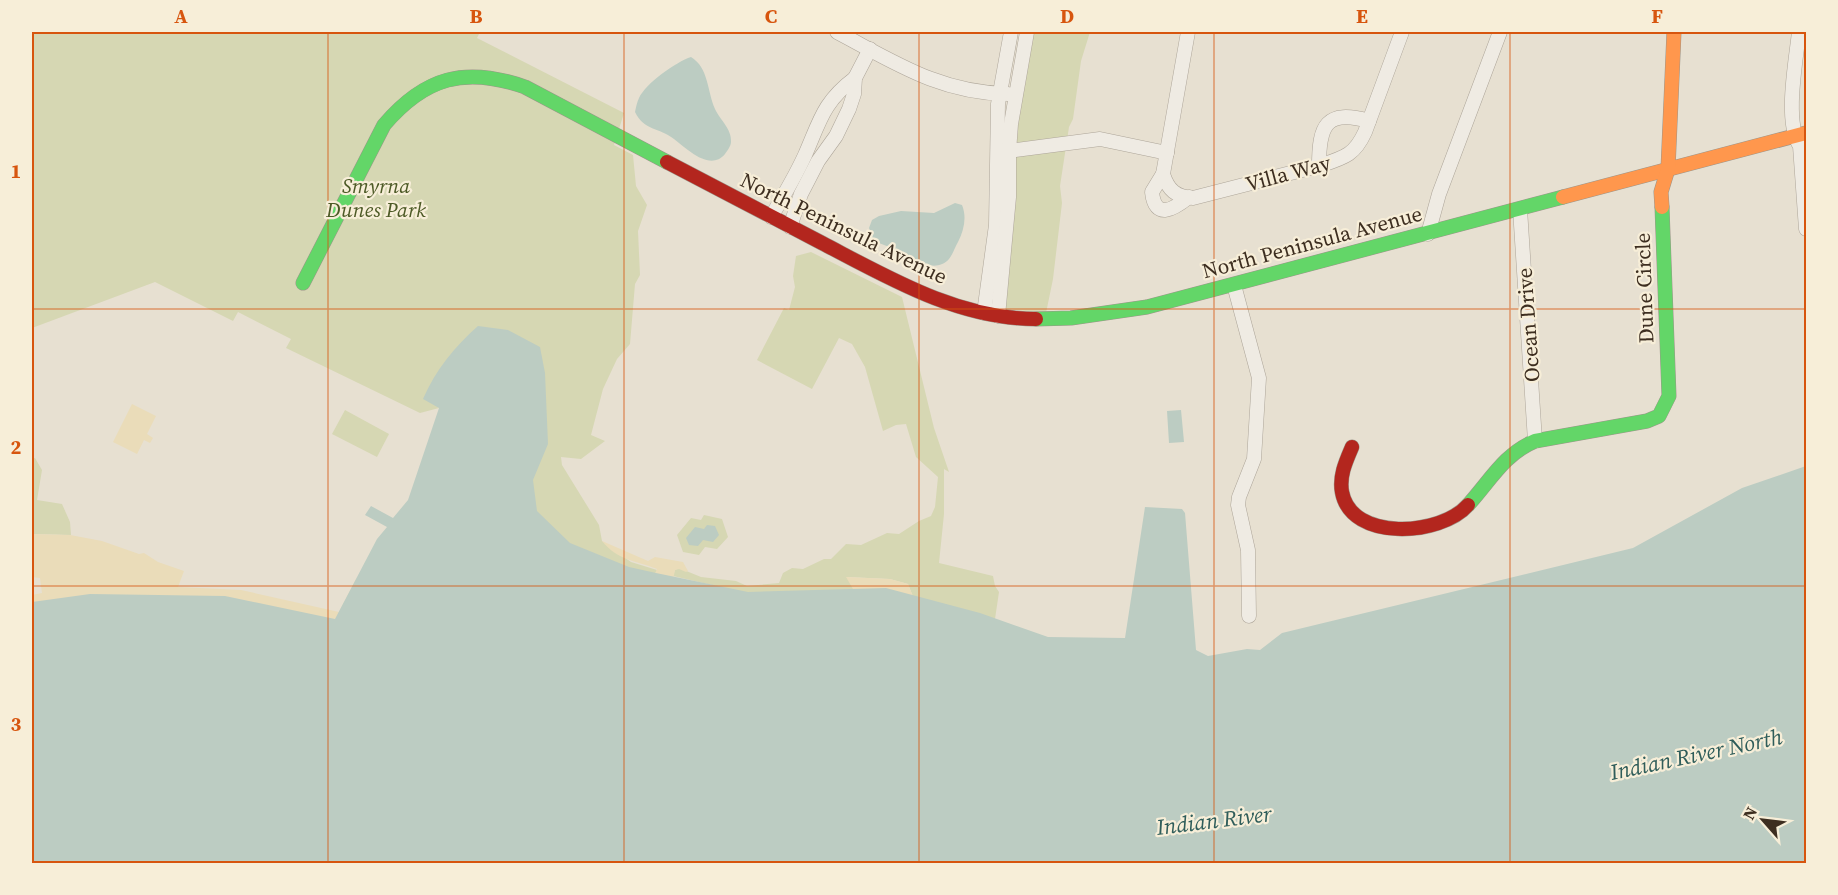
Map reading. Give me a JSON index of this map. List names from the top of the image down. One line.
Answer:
{"streets":{"street":["Villa Way","North Peninsula Avenue","Dune Circle","Ocean Drive"]},"crossings":[["North Peninsula Avenue","Dune Circle"],["North Peninsula Avenue","Ocean Drive"],["Dune Circle","Ocean Drive"]],"water":["Indian River North","Indian River"],"parks":["Smyrna Dunes Park"],"north":"top left","grid":{"columns":["A","B","C","D","E","F"],"rows":["1","2","3"]}}
